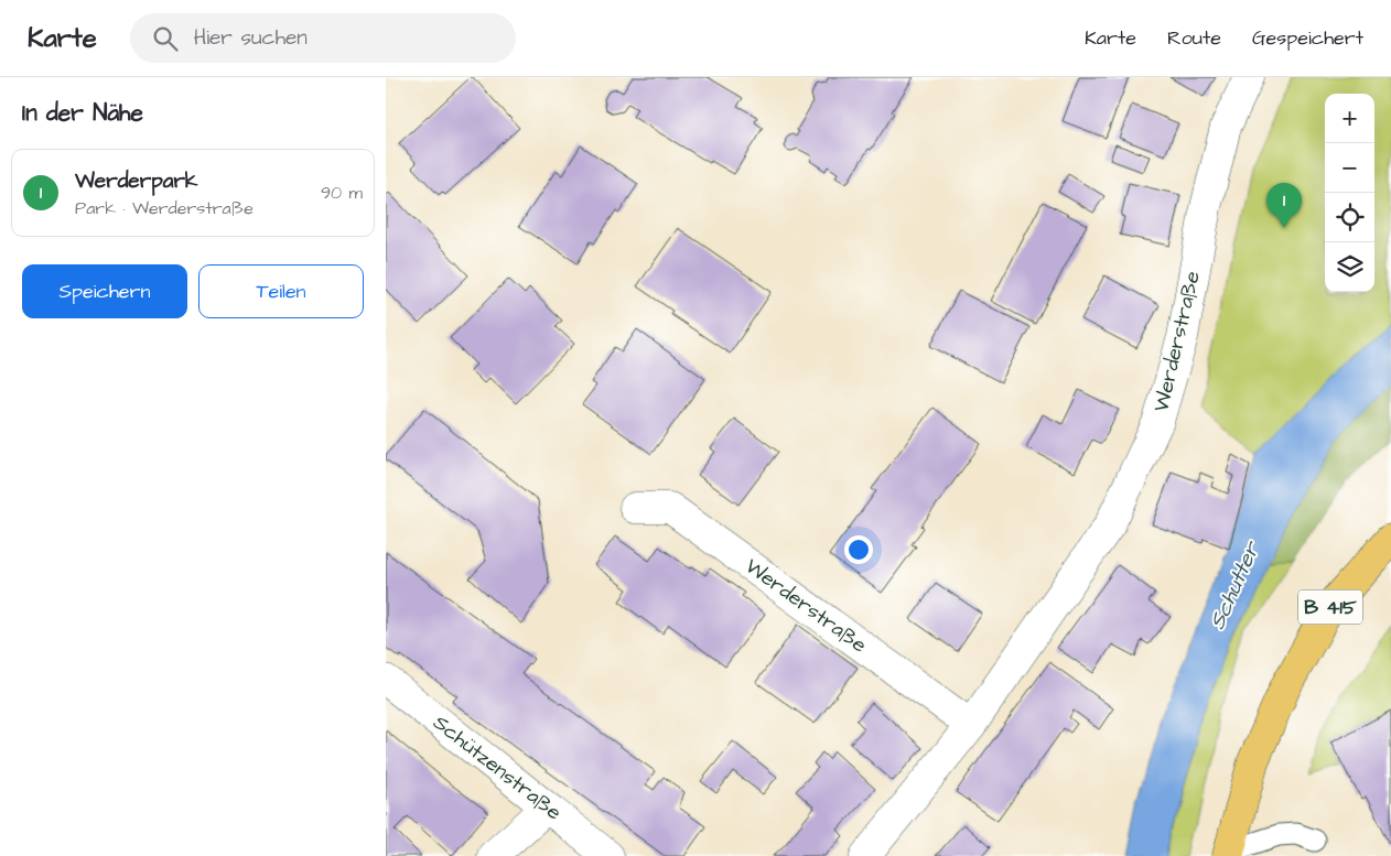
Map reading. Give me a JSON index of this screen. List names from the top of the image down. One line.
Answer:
{"streets":{"main road":["B 415"],"street":["Werderstraße","Schützenstraße"]},"water":["Schutter"],"page":{"header":"Karte","search":"Hier suchen","nav":["Karte","Route","Gespeichert"],"heading":"In der Nähe","map_buttons":["+","−"],"list":[{"mark":"1","name":"Werderpark","note":"Park · Werderstraße","value":"90 m"}],"pins":"1","buttons":["Speichern","Teilen"]}}
